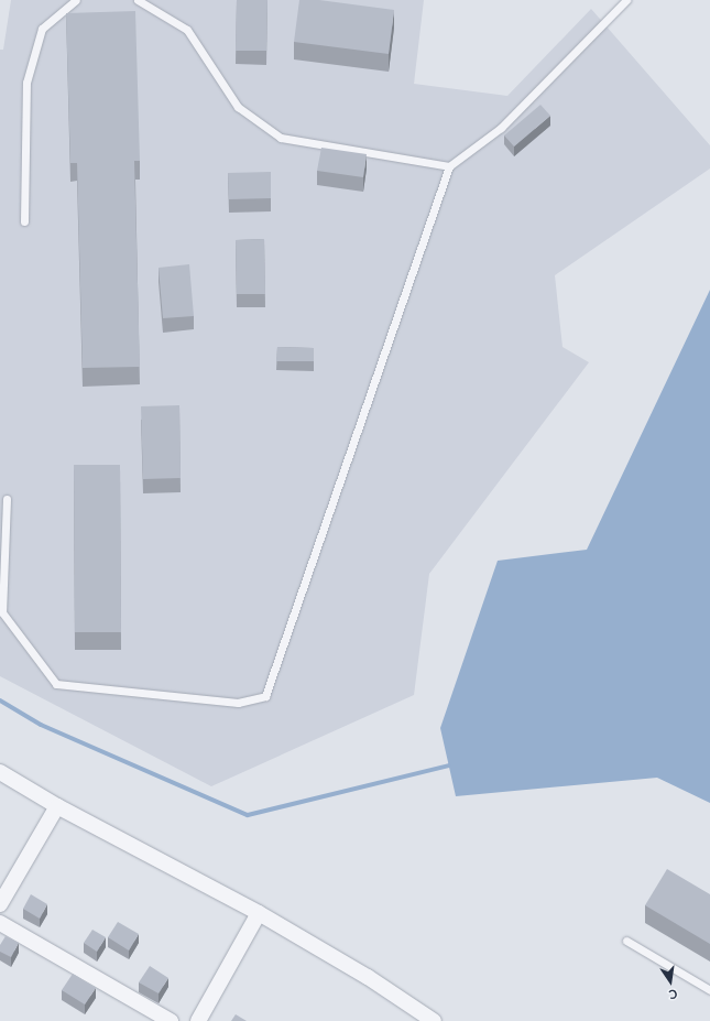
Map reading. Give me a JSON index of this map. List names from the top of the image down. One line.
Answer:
{"north":"bottom"}
